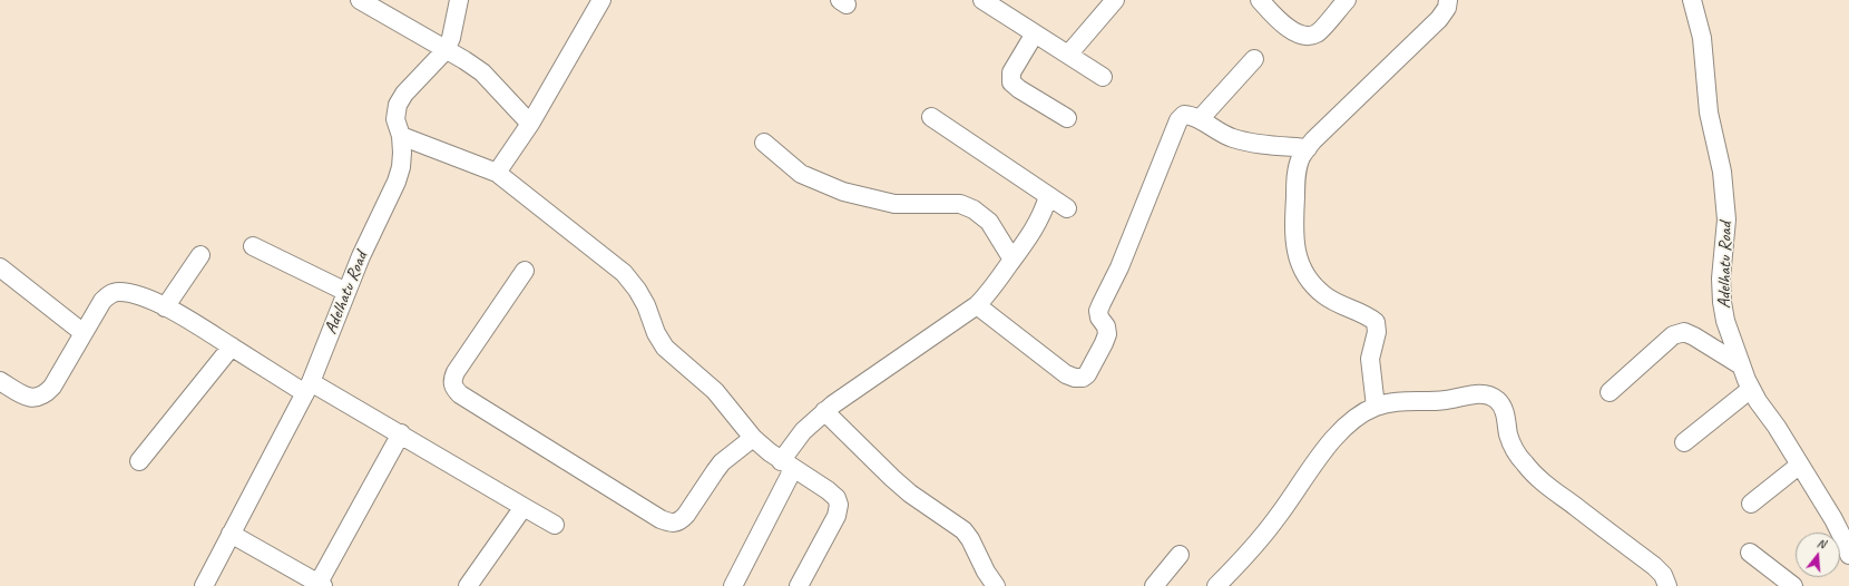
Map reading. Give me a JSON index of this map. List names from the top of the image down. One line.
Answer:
{"streets":{"street":["Adelhatu Road"]},"north":"top"}
